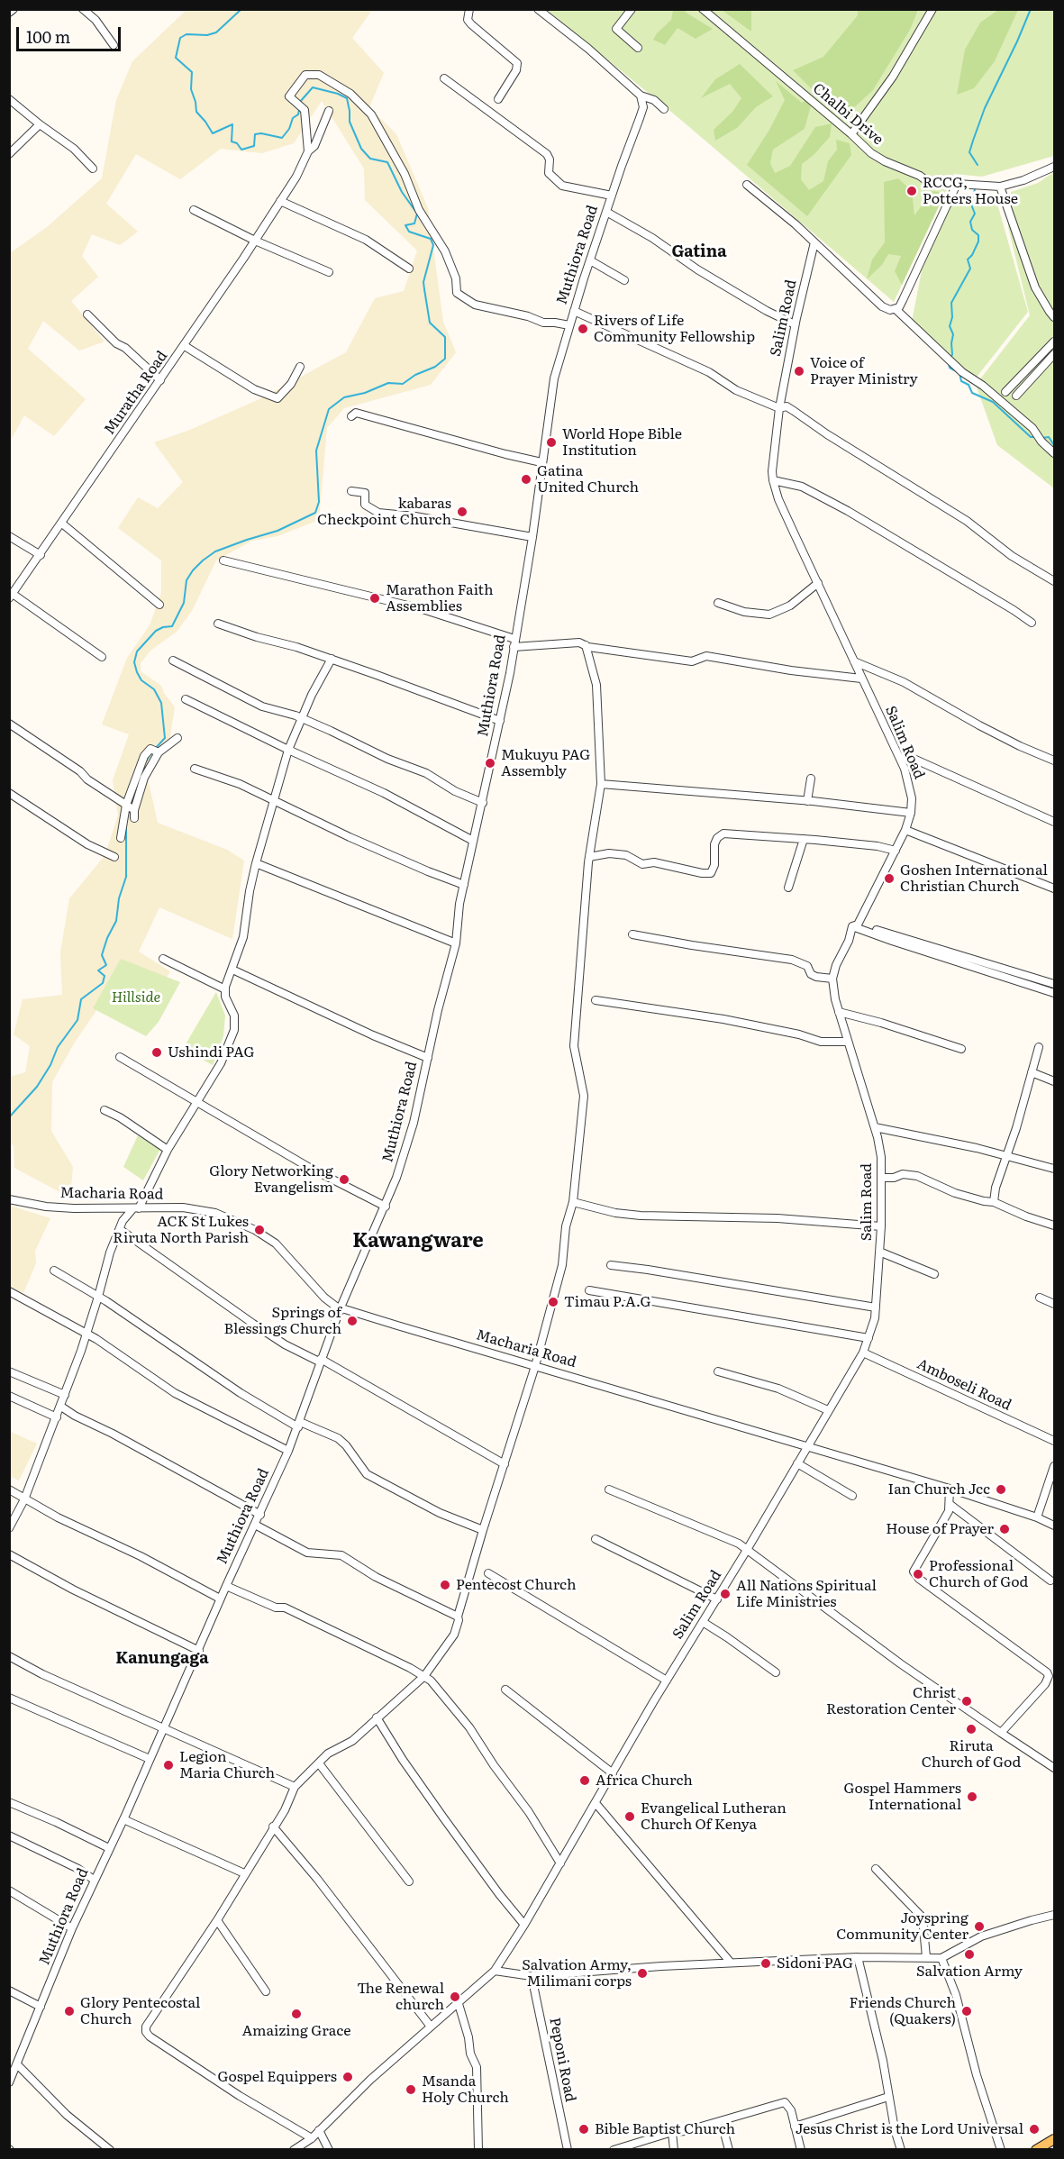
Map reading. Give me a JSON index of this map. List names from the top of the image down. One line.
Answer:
{"streets":{"street":["Chalbi Drive","Muthiora Road","Salim Road","Muratha Road","Macharia Road","Amboseli Road","Peponi Road"]},"crossings":[["Muthiora Road","Macharia Road"],["Salim Road","Macharia Road"],["Salim Road","Amboseli Road"]],"districts":["Gatina","Kawangware","Kanungaga"],"parks":["Hillside"],"places":["RCCG, Potters House","Rivers of Life Community Fellowship","Voice of Prayer Ministry","World Hope Bible Institution","Gatina United Church","kabaras Checkpoint Church","Marathon Faith Assemblies","Mukuyu PAG Assembly","Goshen International Christian Church","Ushindi PAG","Glory Networking Evangelism","ACK St Lukes Riruta North Parish","Timau P.A.G","Springs of Blessings Church","Ian Church Jcc","House of Prayer","Professional Church of God","Pentecost Church","All Nations Spiritual Life Ministries","Christ Restoration Center","Riruta Church of God","Legion Maria Church","Africa Church","Gospel Hammers International","Evangelical Lutheran Church Of Kenya","Joyspring Community Center","Salvation Army","Sidoni PAG","Salvation Army, Milimani corps","The Renewal church","Glory Pentecostal Church","Friends Church (Quakers)","Amaizing Grace","Gospel Equippers","Msanda Holy Church","Bible Baptist Church","Jesus Christ is the Lord Universal"],"scale_bar":"100 m"}
